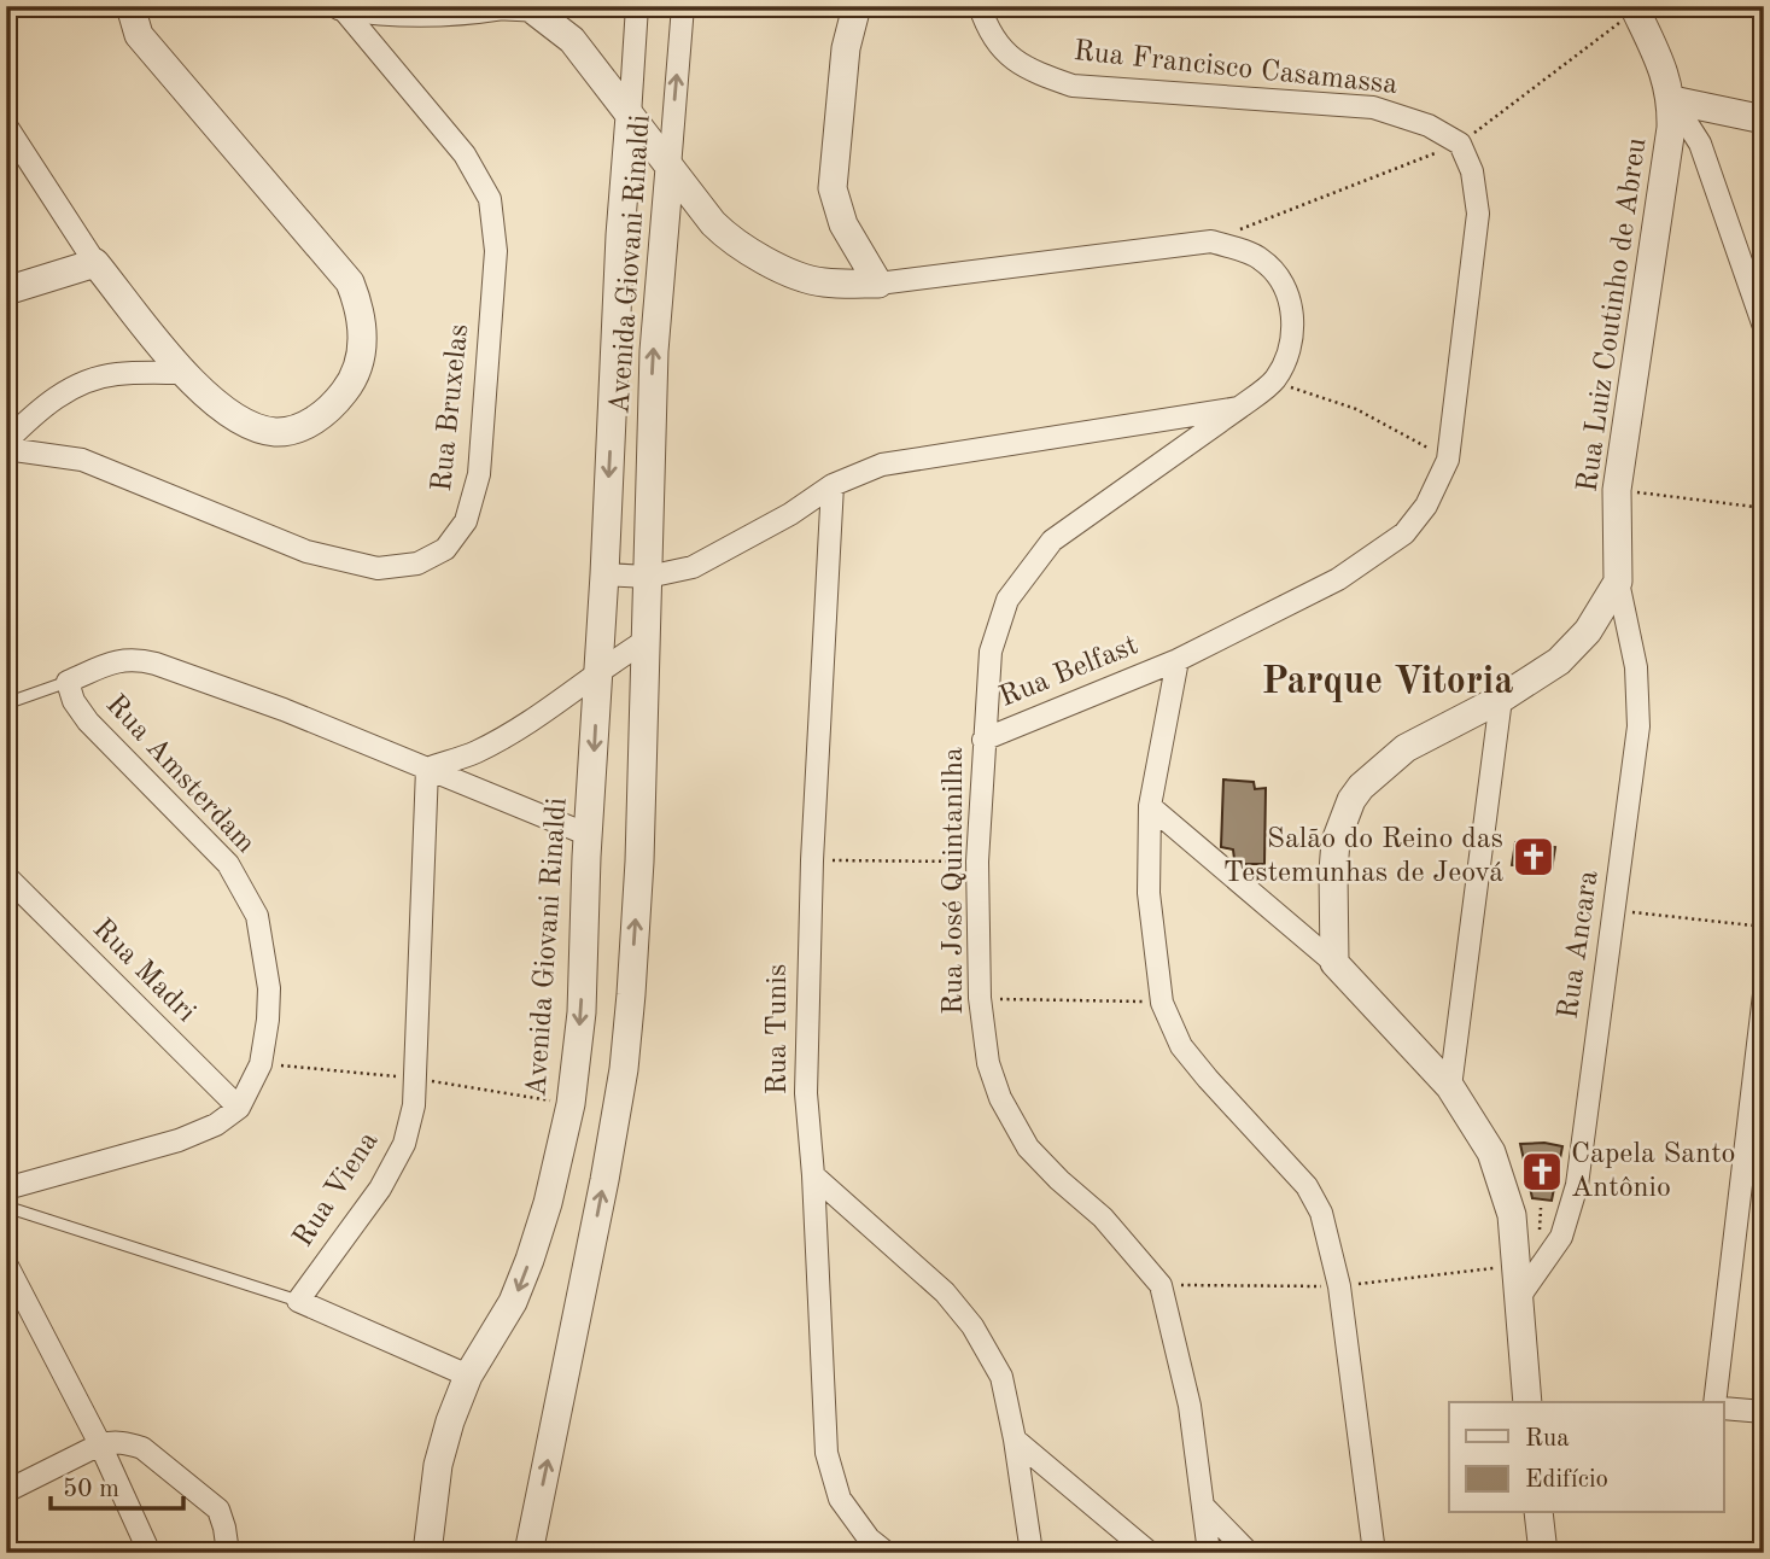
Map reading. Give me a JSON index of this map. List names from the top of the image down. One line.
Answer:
{"streets":{"street":["Rua Francisco Casamassa","Avenida Giovani Rinaldi","Rua Luiz Coutinho de Abreu","Rua Bruxelas","Rua Belfast","Rua Amsterdam","Rua José Quintanilha","Rua Ancara","Rua Madri","Rua Tunis","Rua Viena"]},"crossings":[["Avenida Giovani Rinaldi","Rua Amsterdam"],["Rua Luiz Coutinho de Abreu","Rua Ancara"],["Rua Belfast","Rua José Quintanilha"],["Rua Amsterdam","Rua Madri"],["Rua Amsterdam","Rua Viena"]],"districts":["Parque Vitoria"],"places":{"church":["Salão do Reino das Testemunhas de Jeová","Capela Santo Antônio"]},"legend":["Rua","Edifício"],"scale_bar":"50 m"}
